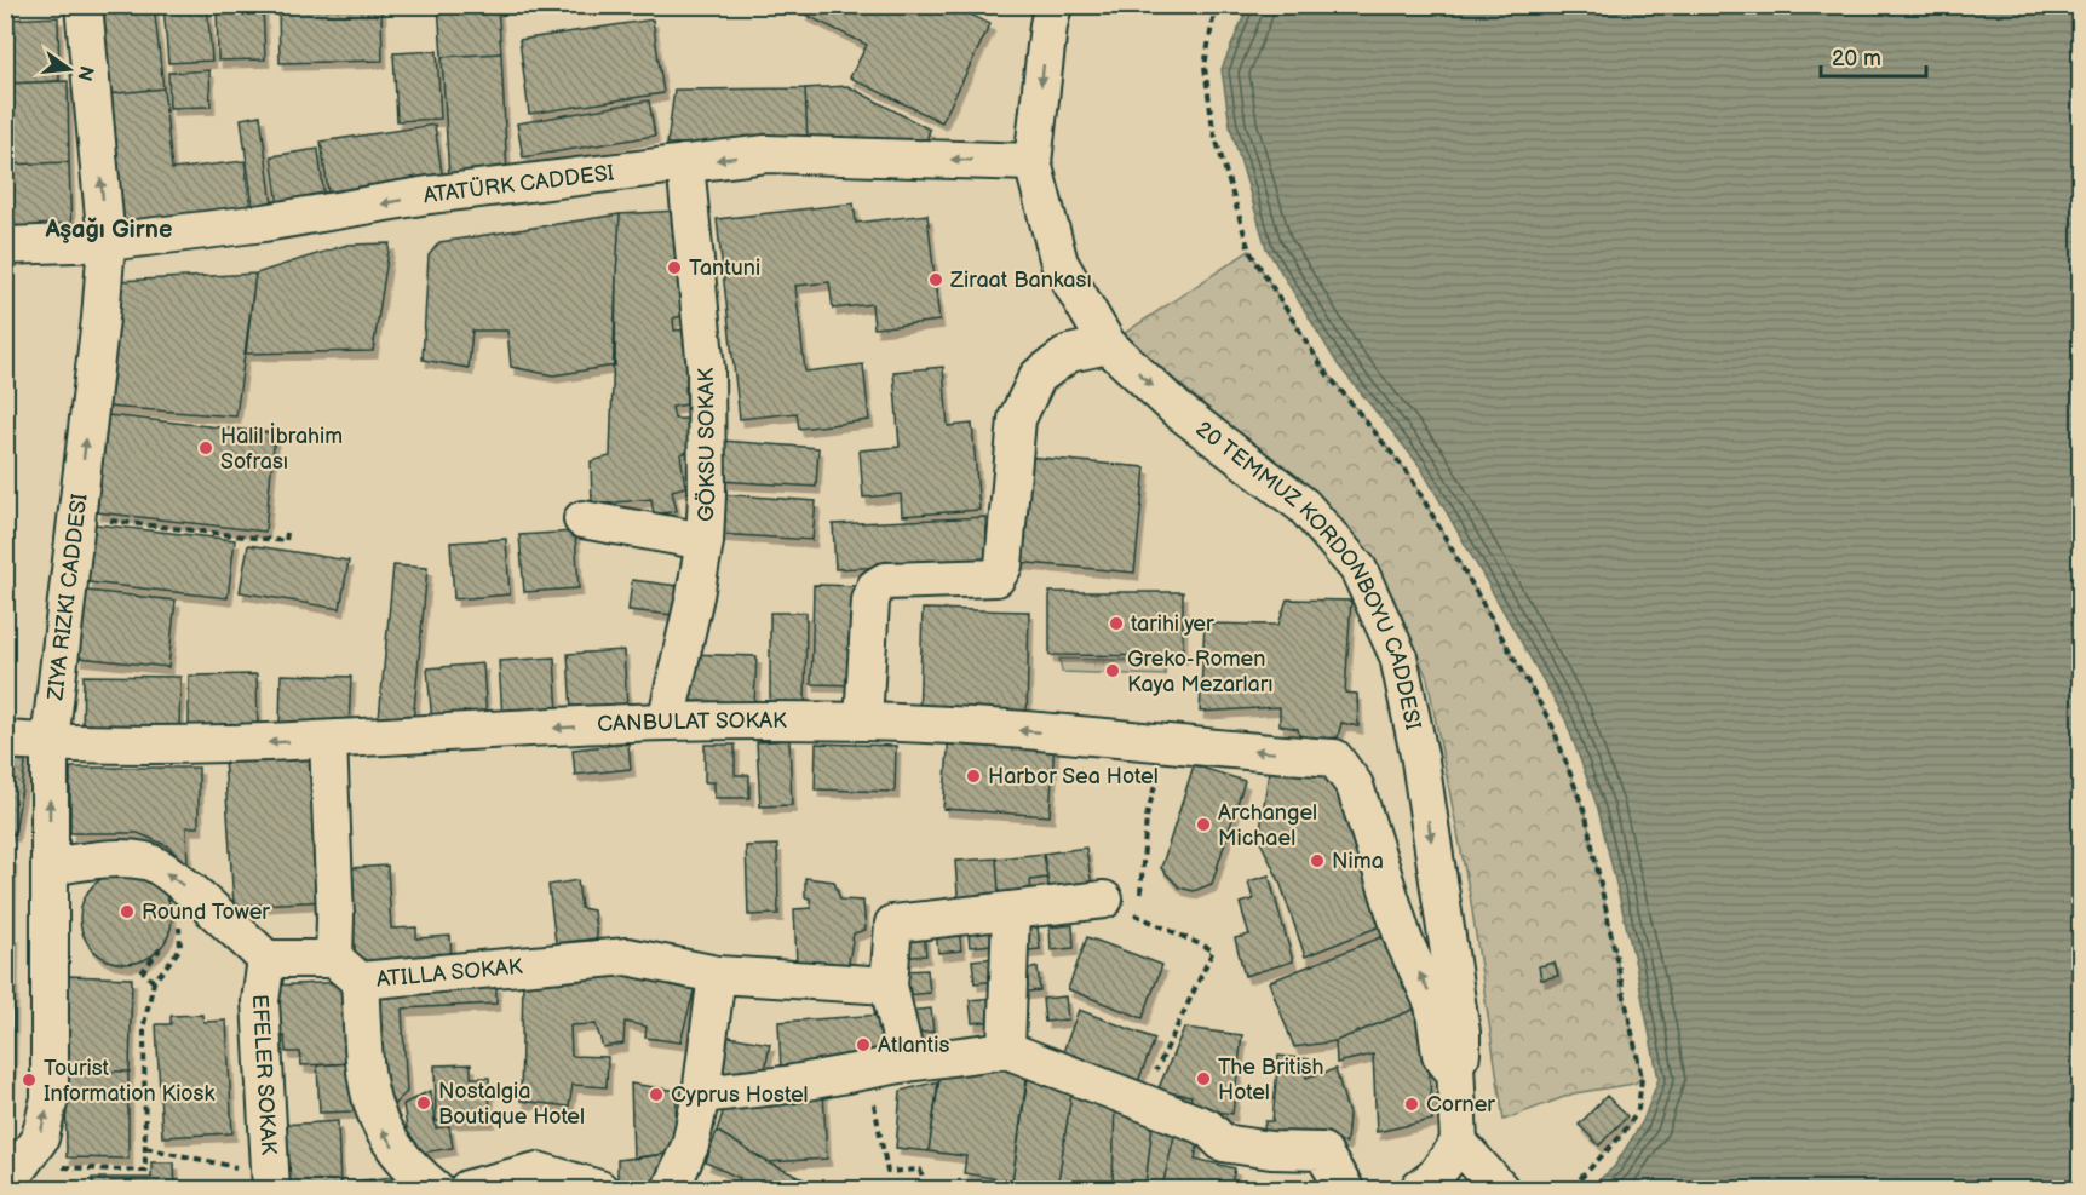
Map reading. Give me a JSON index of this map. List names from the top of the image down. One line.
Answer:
{"streets":{"street":["ATATÜRK CADDESI","GÖKSU SOKAK","20 TEMMUZ KORDONBOYU CADDESI","CANBULAT SOKAK","ATILLA SOKAK","EFELER SOKAK"]},"crossings":[["ATATÜRK CADDESI","GÖKSU SOKAK"],["ATATÜRK CADDESI","20 TEMMUZ KORDONBOYU CADDESI"],["GÖKSU SOKAK","CANBULAT SOKAK"],["20 TEMMUZ KORDONBOYU CADDESI","CANBULAT SOKAK"],["ATILLA SOKAK","EFELER SOKAK"]],"one_way":["ATATÜRK CADDESI","20 TEMMUZ KORDONBOYU CADDESI"],"districts":["Aşağı Girne"],"places":["Tantuni","Ziraat Bankası","Halil İbrahim Sofrası","tarihi yer","Greko-Romen Kaya Mezarları","Harbor Sea Hotel","Archangel Michael","Nima","Round Tower","Atlantis","The British Hotel","Tourist Information Kiosk","Cyprus Hostel","Nostalgia Boutique Hotel","Corner"],"scale_bar":"20 m","north":"right"}
